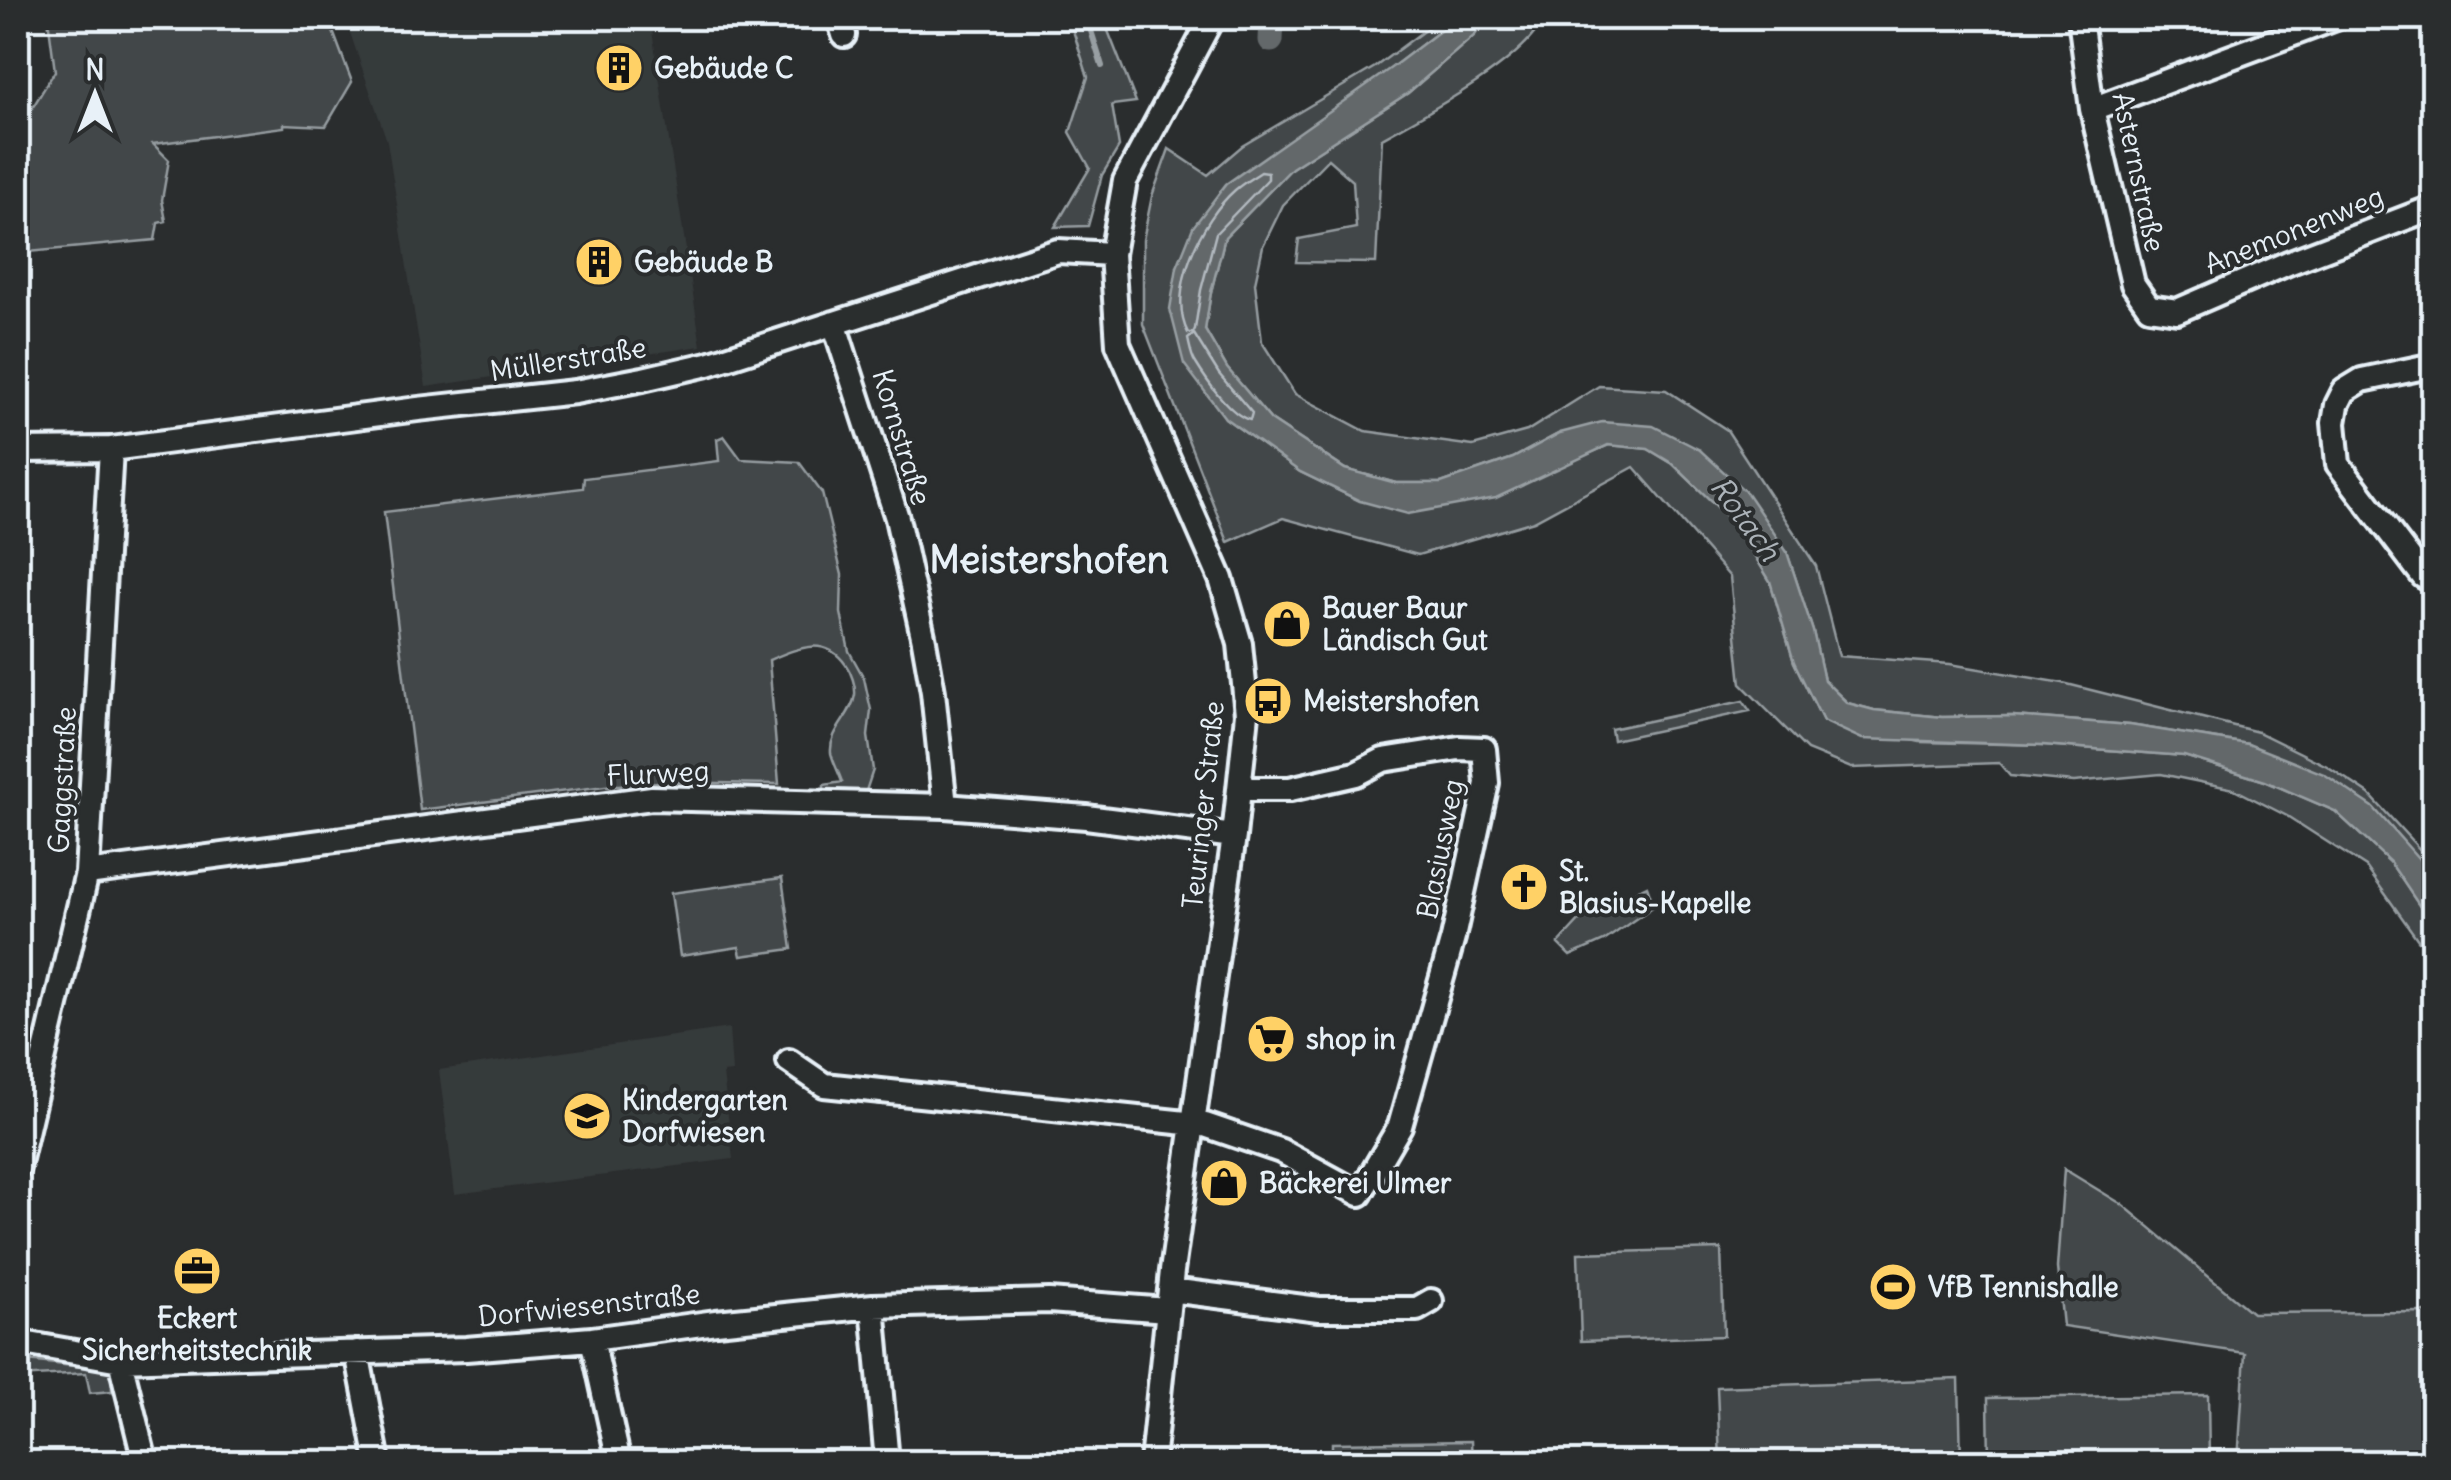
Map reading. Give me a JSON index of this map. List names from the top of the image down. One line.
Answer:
{"streets":{"street":["Asternstraße","Anemonenweg","Müllerstraße","Kornstraße","Flurweg","Gaggstraße","Teuringer Straße","Blasiusweg","Dorfwiesenstraße"]},"crossings":[["Asternstraße","Anemonenweg"],["Müllerstraße","Kornstraße"],["Müllerstraße","Gaggstraße"],["Müllerstraße","Teuringer Straße"],["Kornstraße","Flurweg"],["Flurweg","Gaggstraße"],["Flurweg","Teuringer Straße"],["Teuringer Straße","Blasiusweg"],["Teuringer Straße","Dorfwiesenstraße"]],"districts":["Meistershofen"],"water":["Rotach"],"places":{"building":["Gebäude C","Gebäude B"],"shop":["Bauer Baur Ländisch Gut","Bäckerei Ulmer"],"bus stop":["Meistershofen"],"church":["St. Blasius-Kapelle"],"supermarket":["shop in"],"school or university":["Kindergarten Dorfwiesen"],"office":["Eckert Sicherheitstechnik"],"sports":["VfB Tennishalle"]},"north":"top"}
